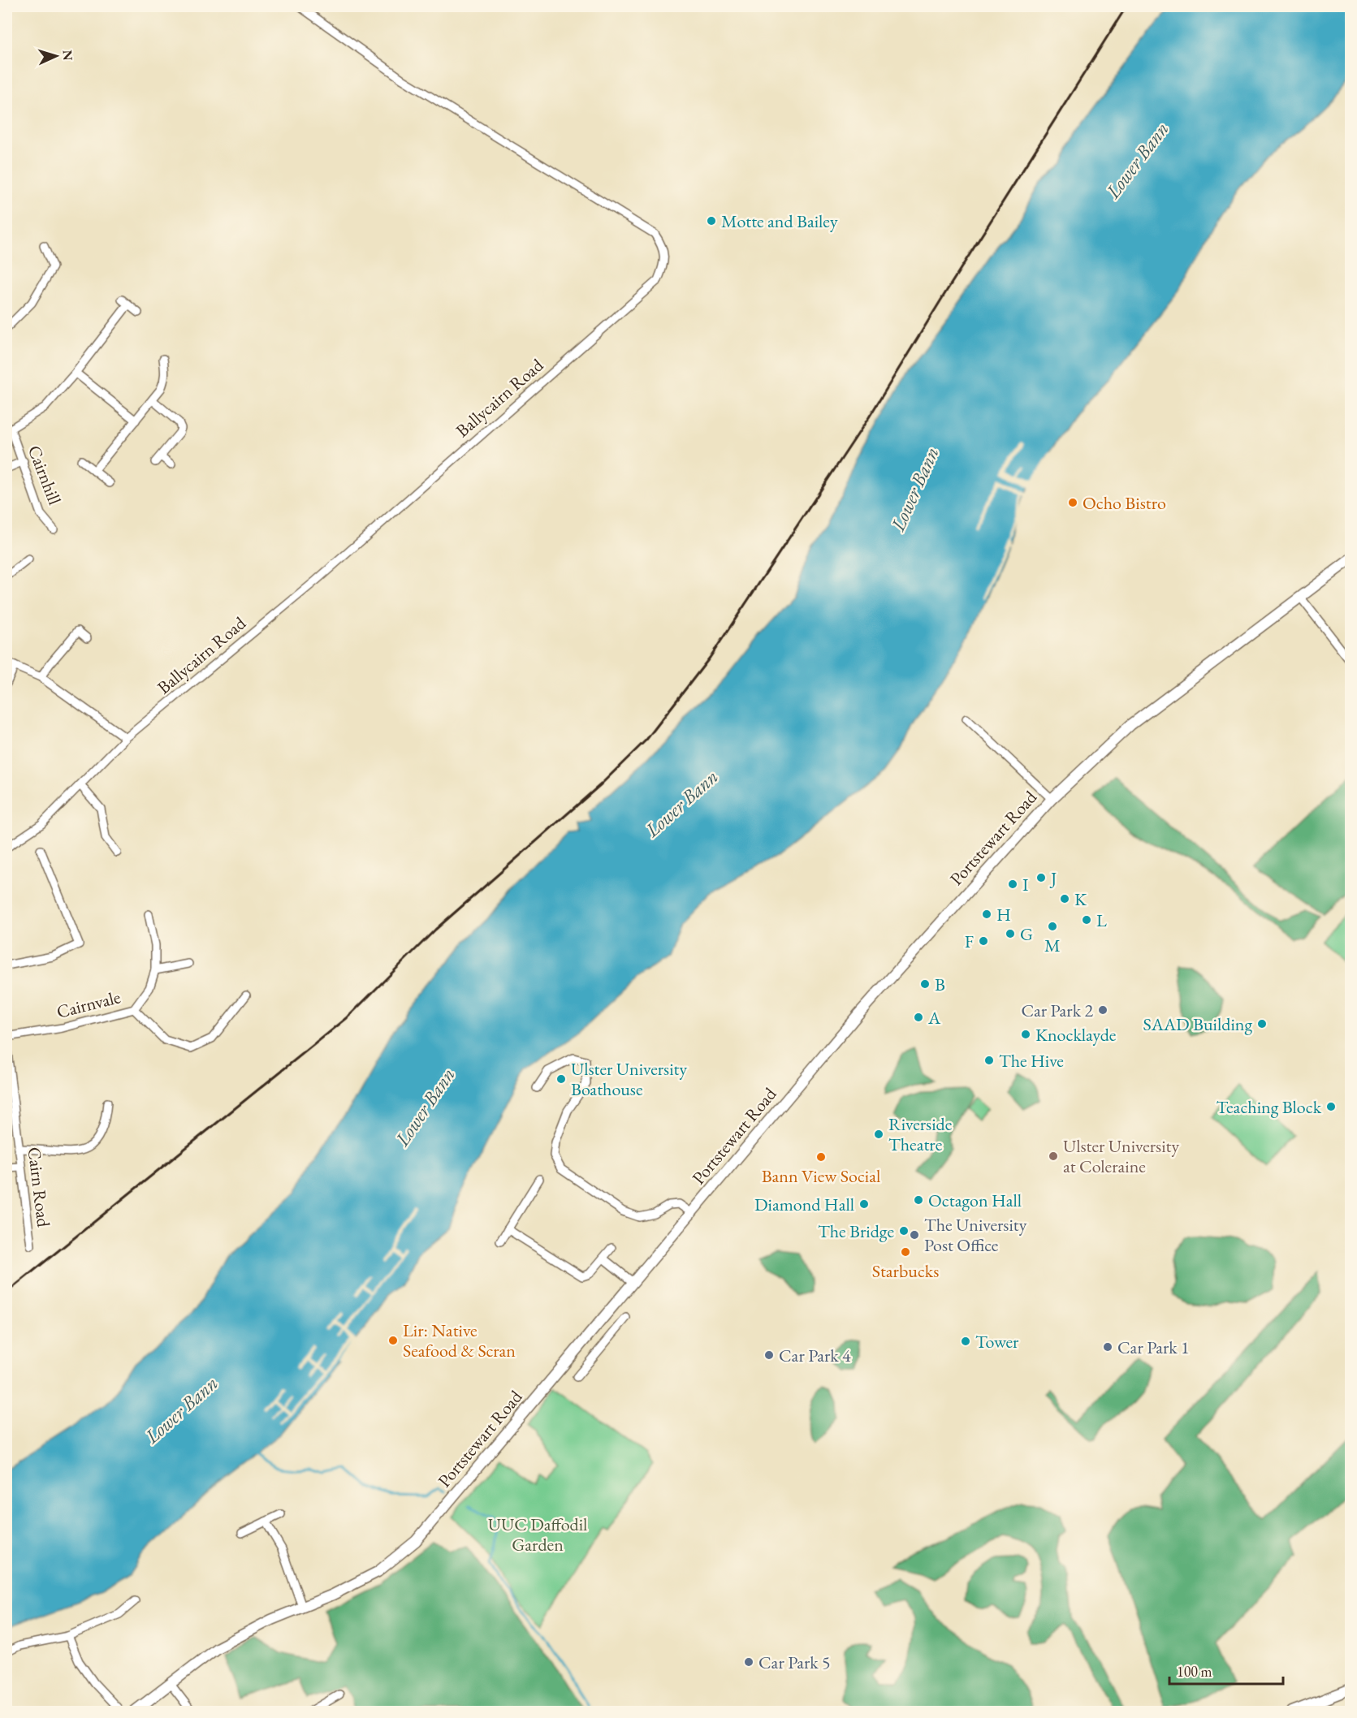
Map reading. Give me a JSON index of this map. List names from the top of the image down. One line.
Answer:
{"streets":{"main road":["Portstewart Road"],"street":["Ballycairn Road","Cairnhill","Cairnvale","Cairn Road"]},"water":["Lower Bann"],"parks":["UUC Daffodil Garden"],"places":["Motte and Bailey","Ocho Bistro","J","I","K","H","L","M","G","F","B","Car Park 2","A","SAAD Building","Knocklayde","The Hive","Ulster University Boathouse","Teaching Block","Riverside Theatre","Ulster University at Coleraine","Bann View Social","Octagon Hall","Diamond Hall","The Bridge","The University Post Office","Starbucks","Lir: Native Seafood & Scran","Tower","Car Park 1","Car Park 4","Car Park 5"],"scale_bar":"100 m","north":"right"}
